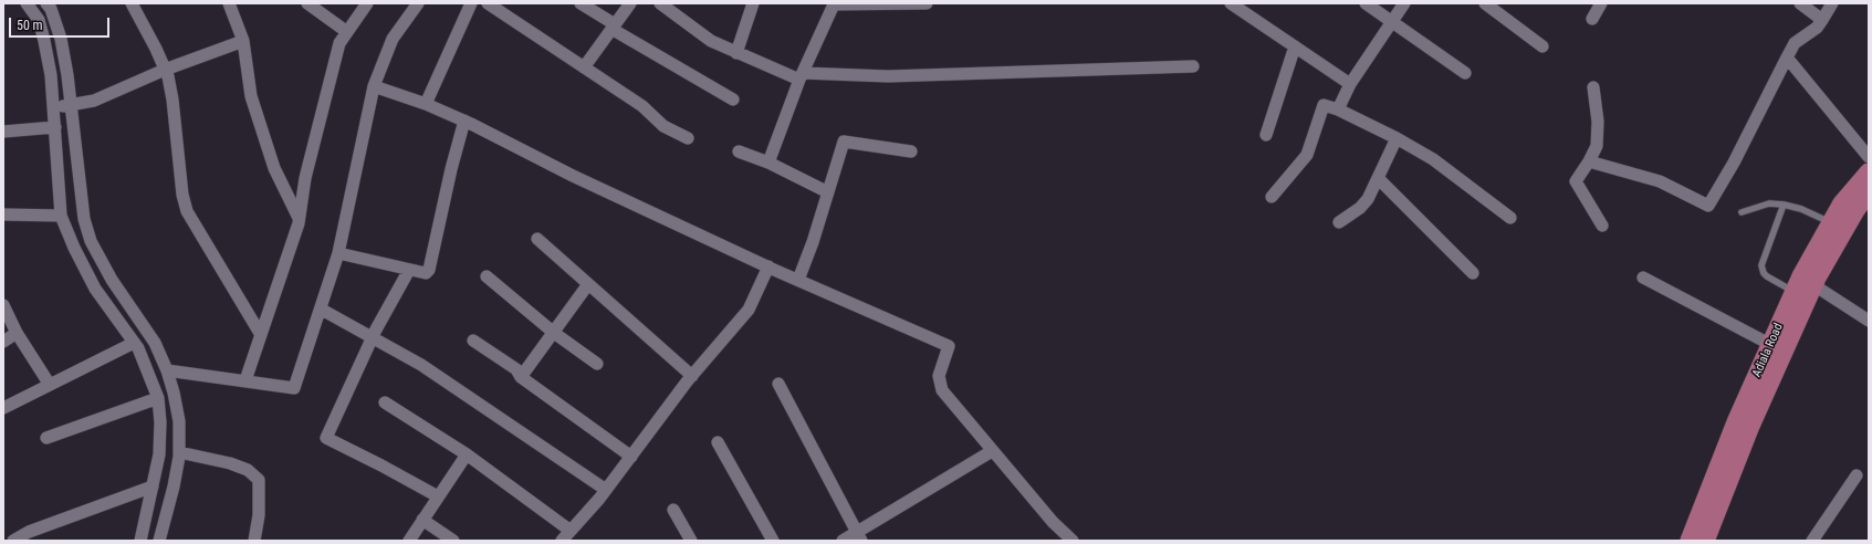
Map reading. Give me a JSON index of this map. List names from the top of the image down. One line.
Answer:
{"streets":{"main road":["Adiala Road"]},"scale_bar":"50 m"}
